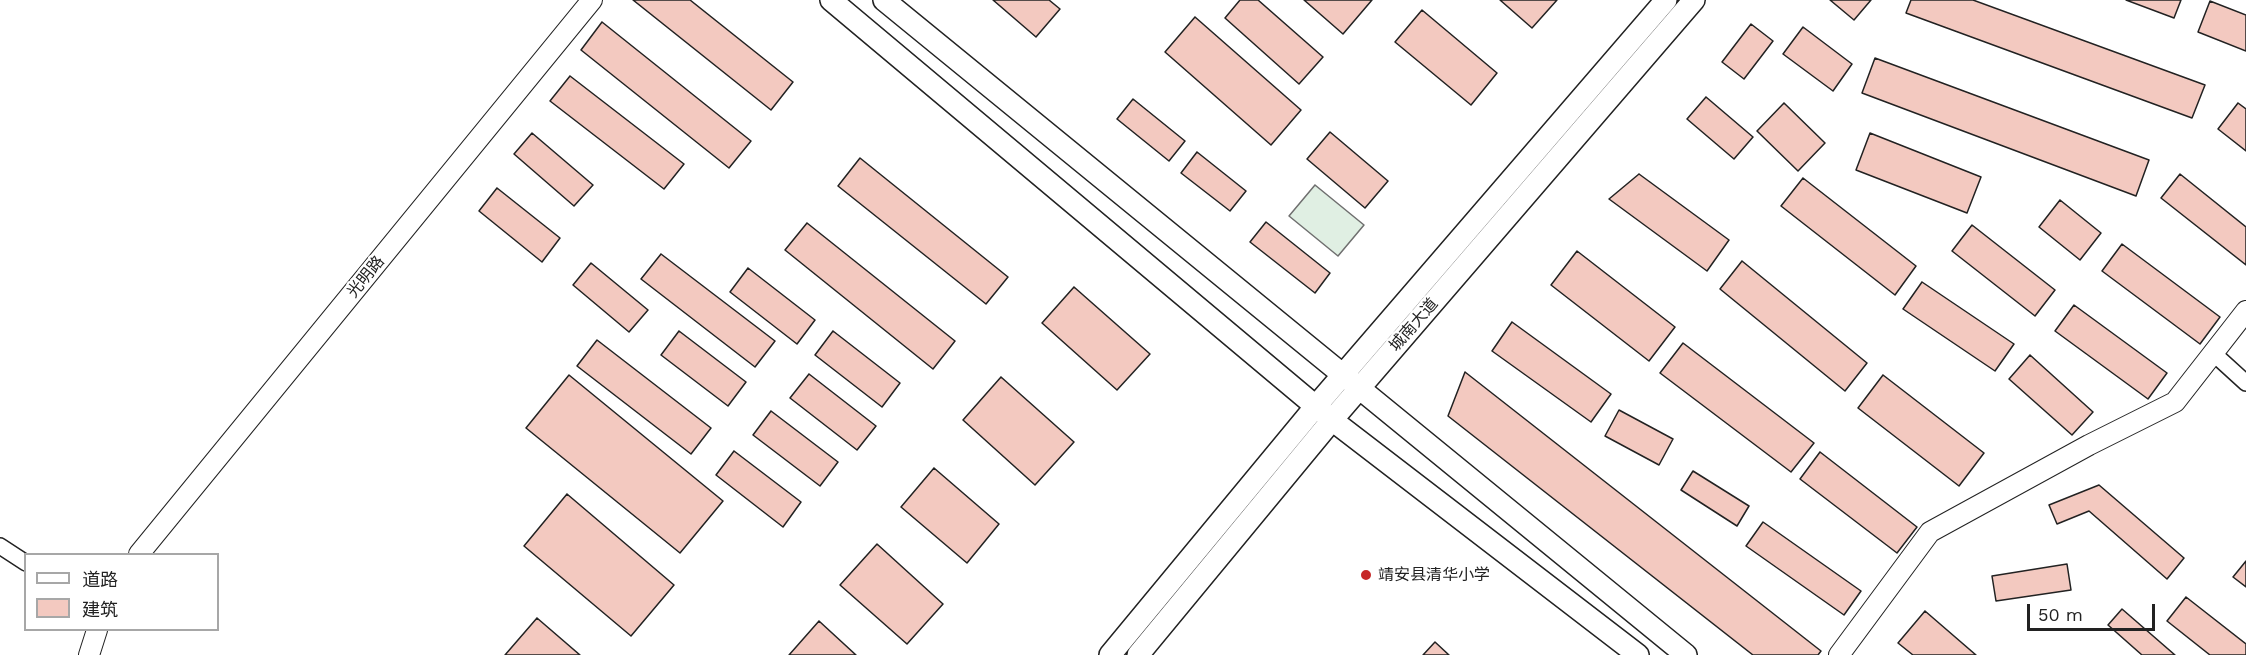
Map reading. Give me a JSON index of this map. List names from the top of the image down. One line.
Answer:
{"streets":{"main road":["城南大道"],"street":["光明路"]},"places":["靖安县清华小学"],"legend":["道路","建筑"],"scale_bar":"50 m"}
